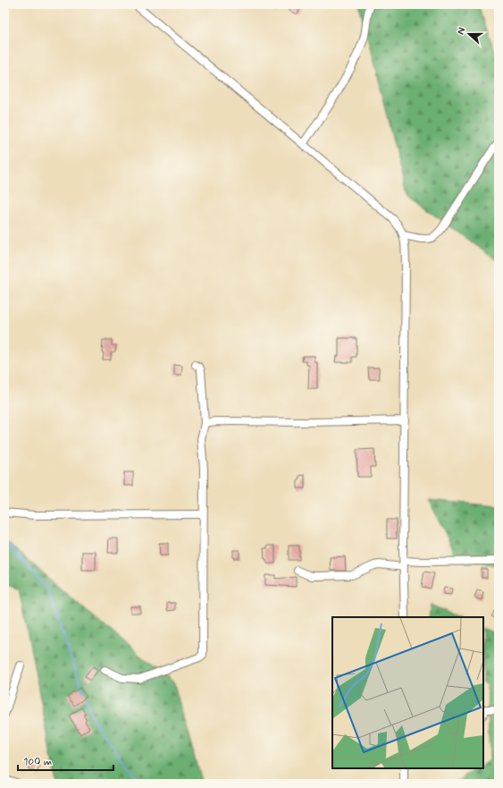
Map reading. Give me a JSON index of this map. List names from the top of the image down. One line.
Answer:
{"scale_bar":"100 m","north":"left"}
